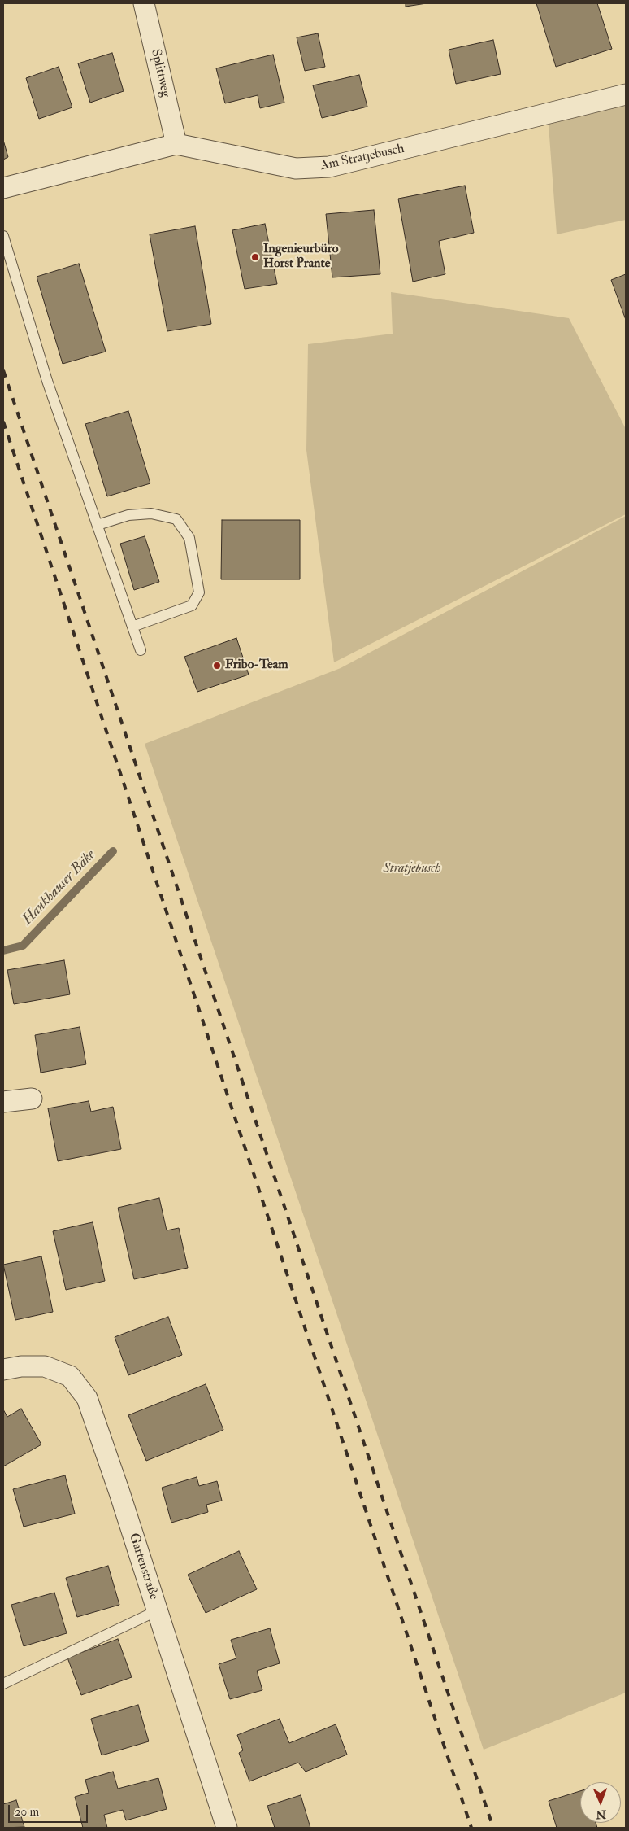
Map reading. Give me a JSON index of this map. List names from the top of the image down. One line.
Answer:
{"streets":{"street":["Splittweg","Am Stratjebusch","Gartenstraße"]},"crossings":[["Splittweg","Am Stratjebusch"]],"water":["Hankhauser Bäke"],"parks":["Stratjebusch"],"places":["Ingenieurbüro Horst Prante","Fribo-Team"],"scale_bar":"20 m","north":"bottom"}
